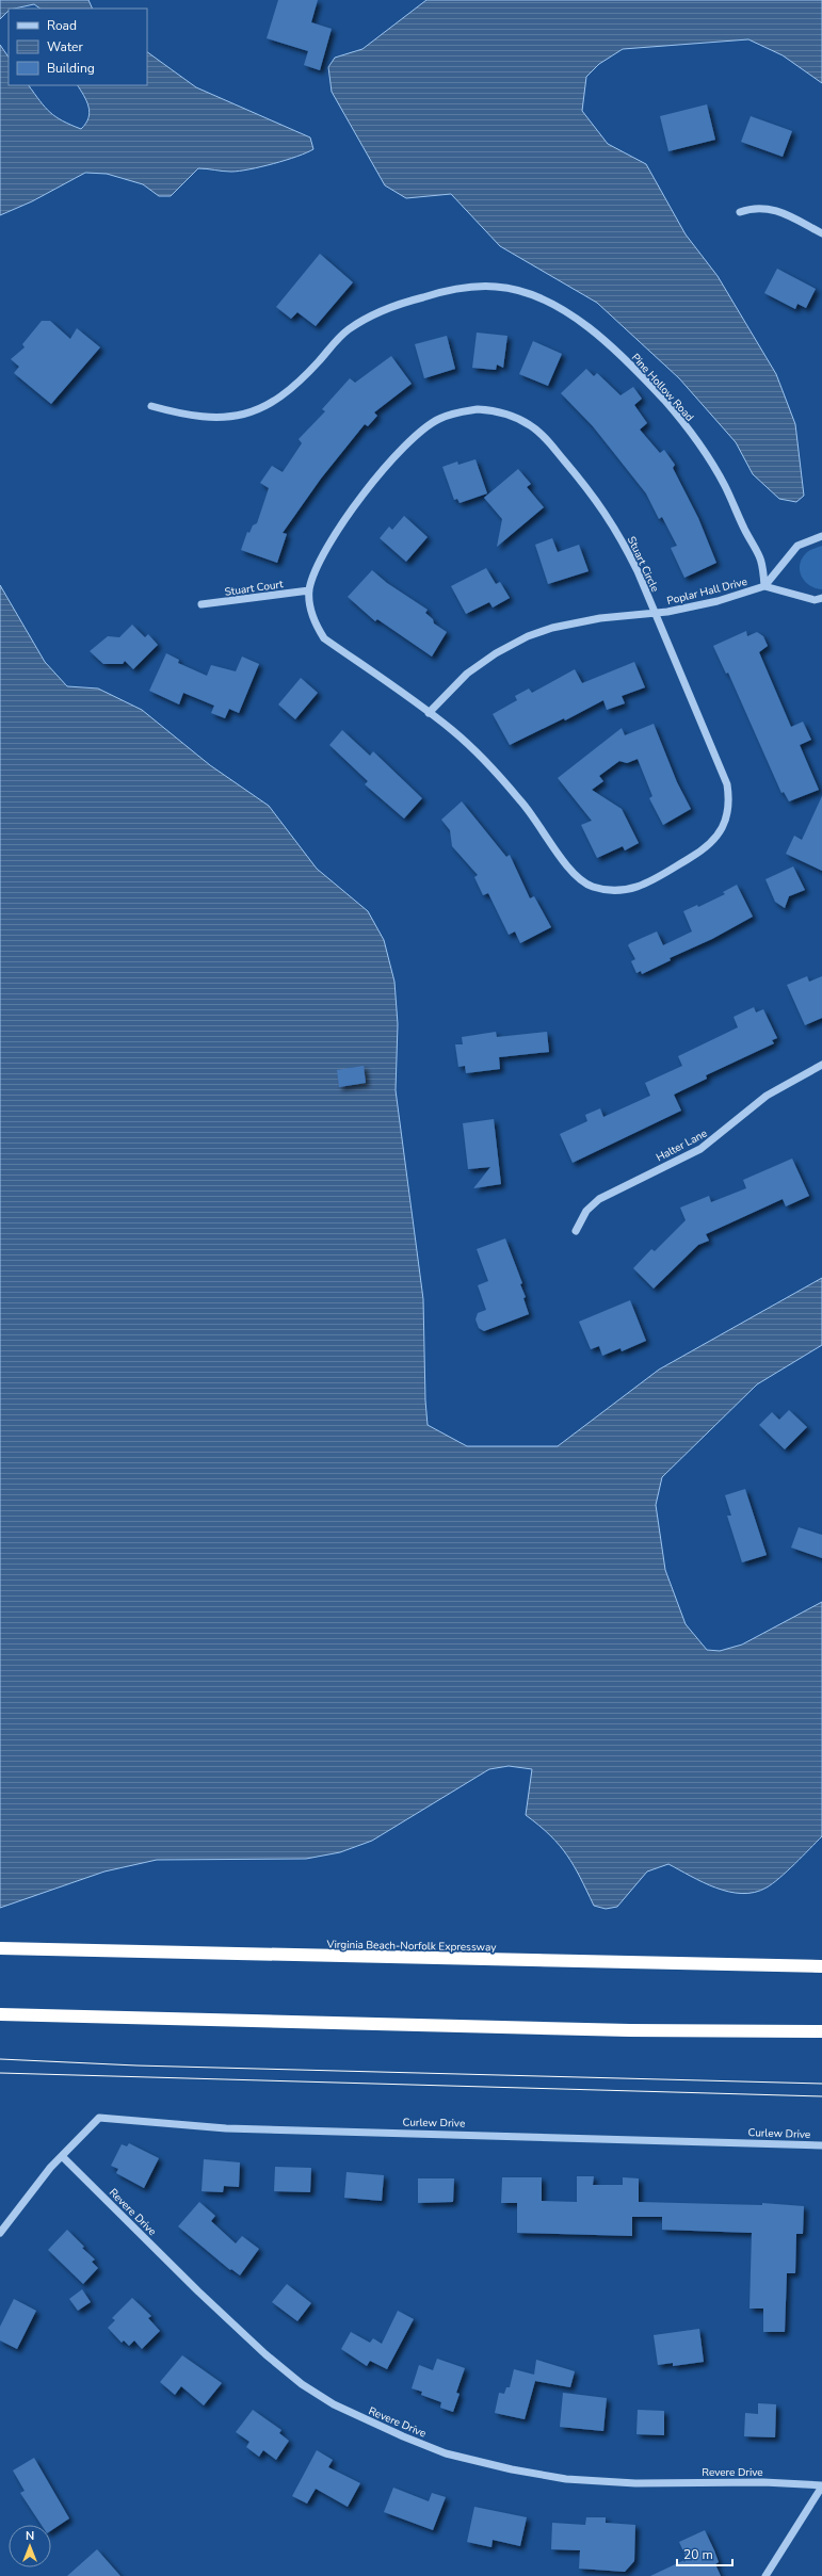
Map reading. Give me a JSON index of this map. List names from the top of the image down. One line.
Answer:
{"streets":{"highway":["Virginia Beach-Norfolk Expressway"],"street":["Pine Hollow Road","Stuart Circle","Stuart Court","Poplar Hall Drive","Halter Lane","Curlew Drive","Revere Drive"]},"crossings":[["Pine Hollow Road","Poplar Hall Drive"],["Stuart Circle","Stuart Court"],["Stuart Circle","Poplar Hall Drive"],["Curlew Drive","Revere Drive"]],"legend":["Road","Water","Building"],"scale_bar":"20 m","north":"top"}
